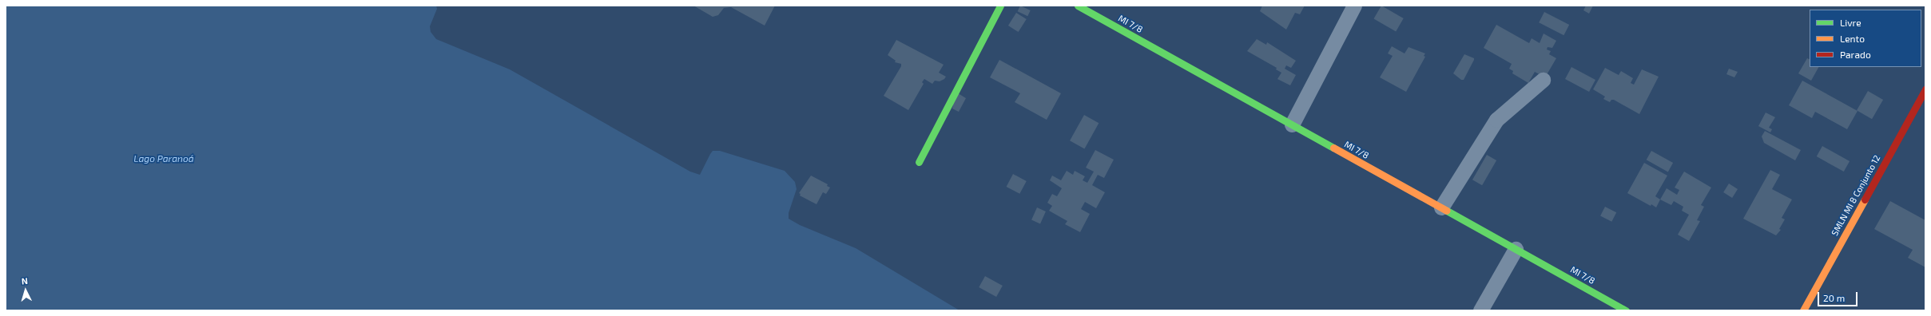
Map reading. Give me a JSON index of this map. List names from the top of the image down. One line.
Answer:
{"streets":{"street":["MI 7/8","SMLN MI 8 Conjunto 12"]},"water":["Lago Paranoá"],"legend":["Livre","Lento","Parado"],"scale_bar":"20 m","north":"top"}
